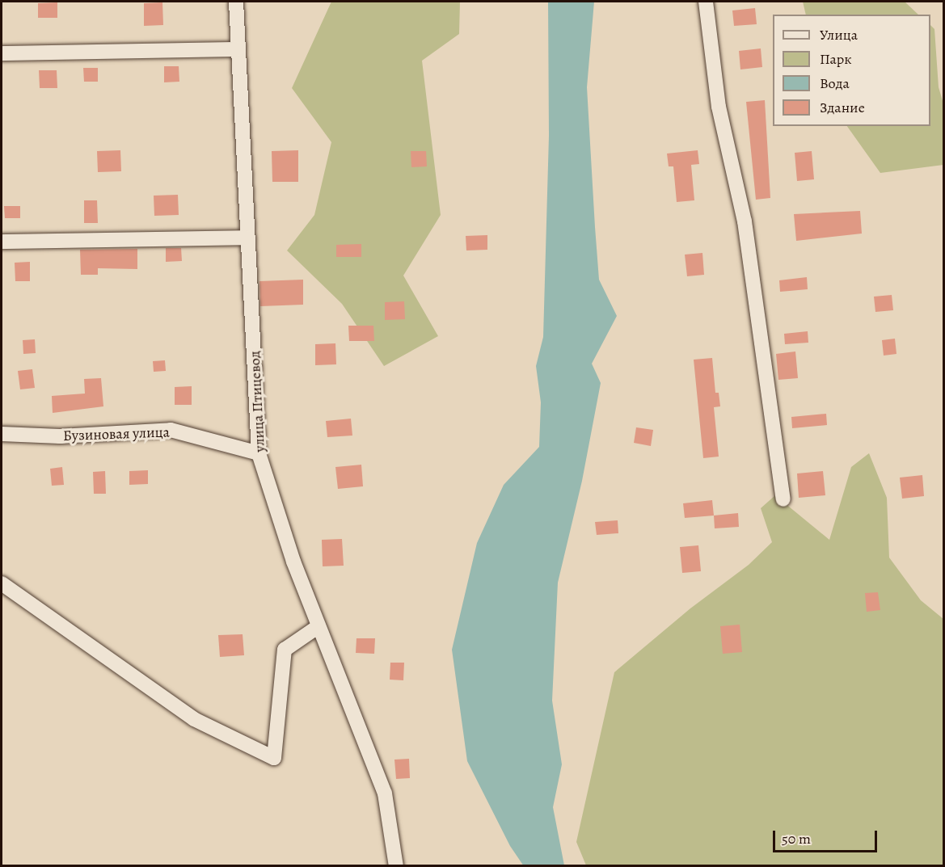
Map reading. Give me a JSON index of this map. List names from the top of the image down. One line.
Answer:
{"streets":{"street":["улица Птицевод","Бузиновая улица"]},"crossings":[["улица Птицевод","Бузиновая улица"]],"legend":["Улица","Парк","Вода","Здание"],"scale_bar":"50 m"}
